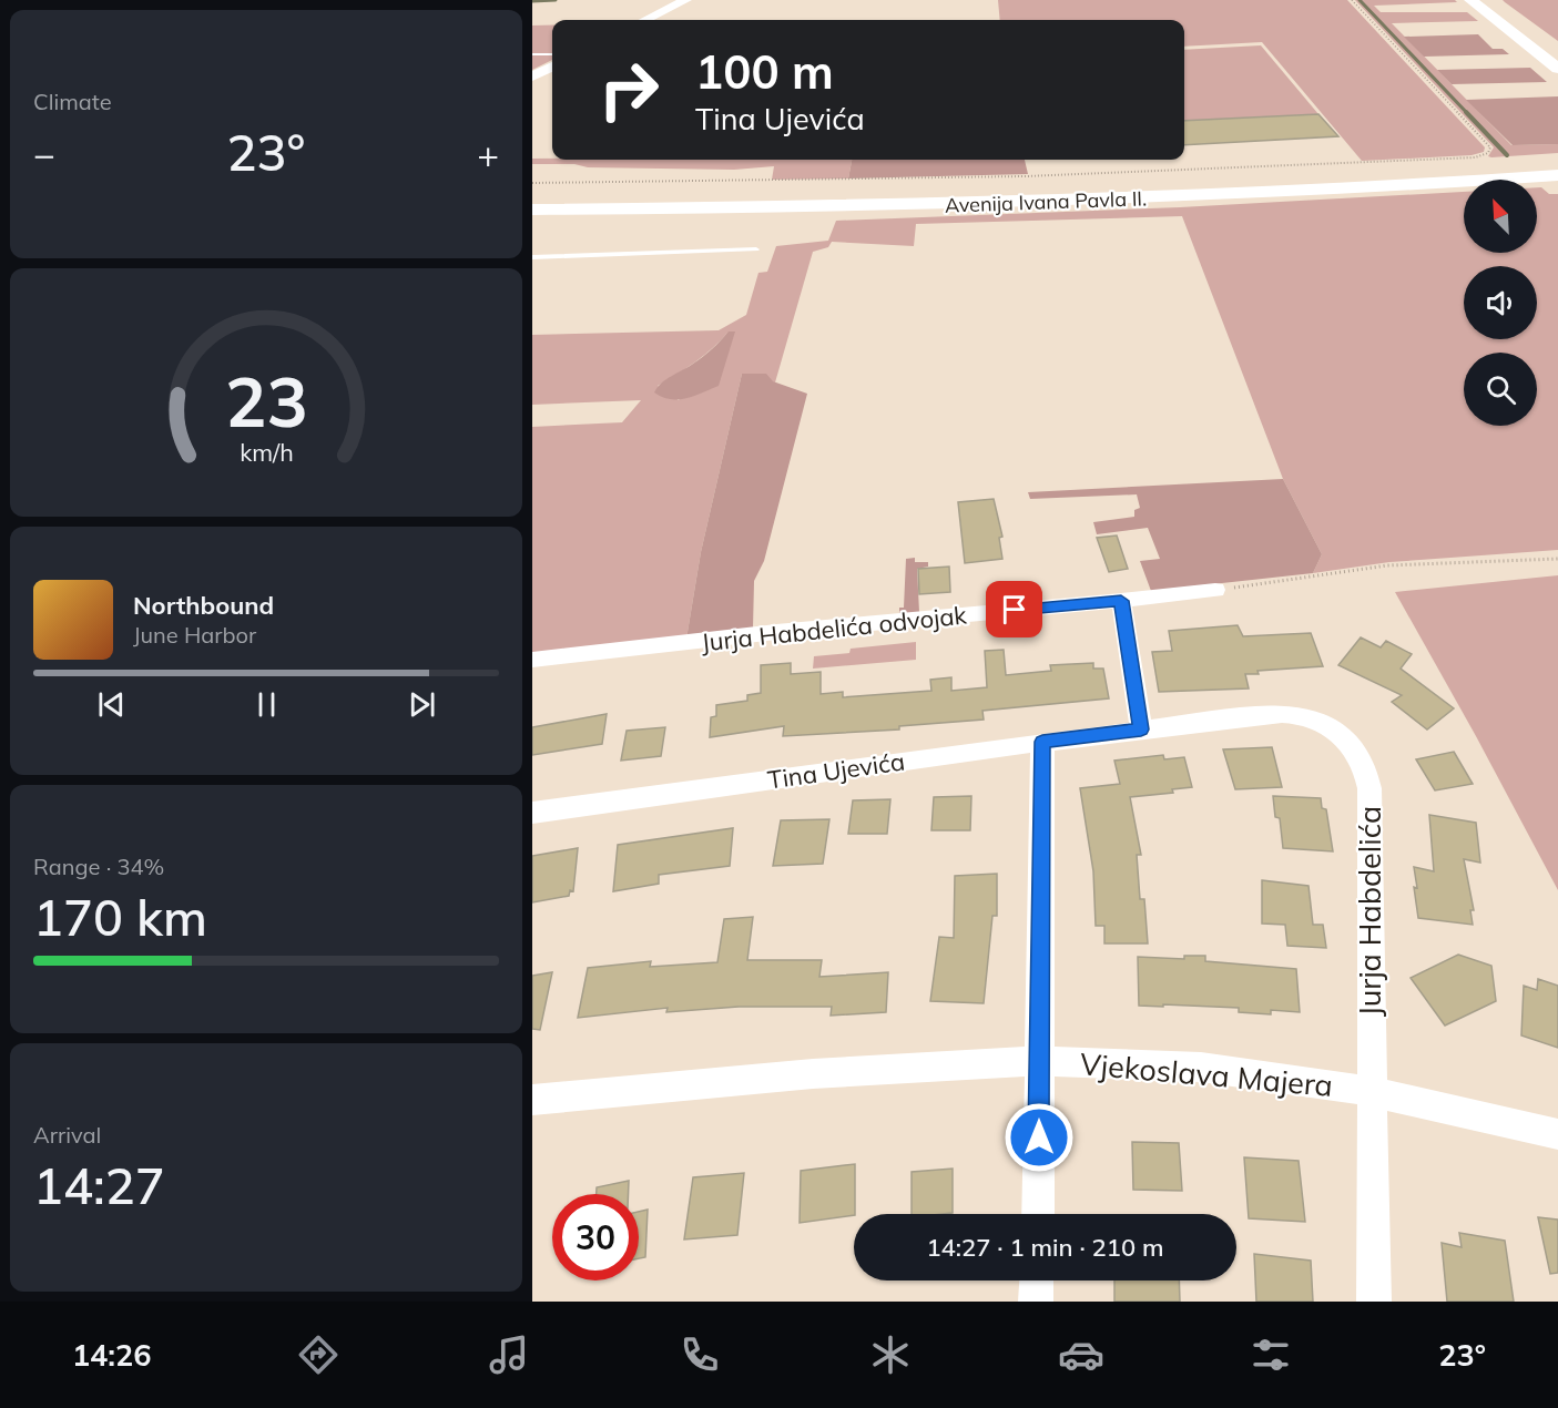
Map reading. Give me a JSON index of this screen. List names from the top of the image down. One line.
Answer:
{"streets":{"main road":["Avenija Ivana Pavla II."],"street":["Jurja Habdelića odvojak","Tina Ujevića","Jurja Habdelića","Vjekoslava Majera"]},"crossings":[["Tina Ujevića","Jurja Habdelića"],["Jurja Habdelića","Vjekoslava Majera"]],"north":"top left","page":{"tile":["Climate",["Range · 34%","170 km"],["Arrival","14:27"]],"turn":["100 m","Tina Ujevića"],"heat":["−","23°","+"],"song":["Northbound","June Harbor"],"limit":"30","trip":"14:27 · 1 min · 210 m","tabs":["14:26","23°"],"gauge":["23","km/h"]}}
